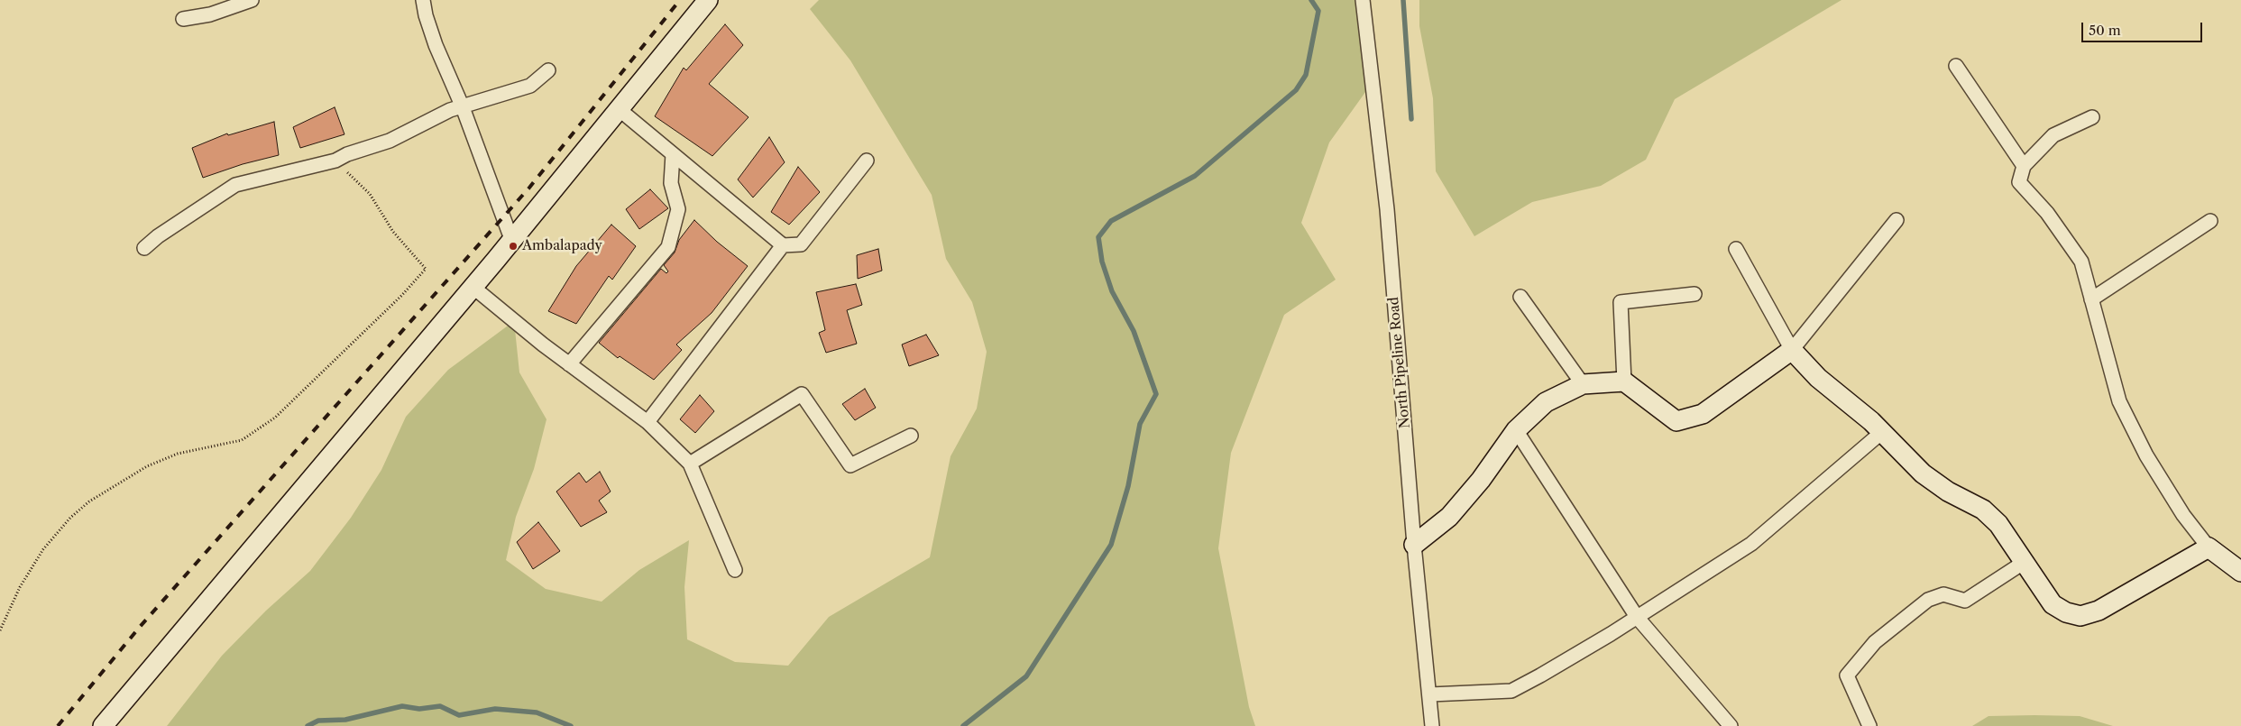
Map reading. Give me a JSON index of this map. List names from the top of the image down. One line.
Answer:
{"streets":{"street":["North Pipeline Road"]},"places":["Ambalapady"],"scale_bar":"50 m"}
